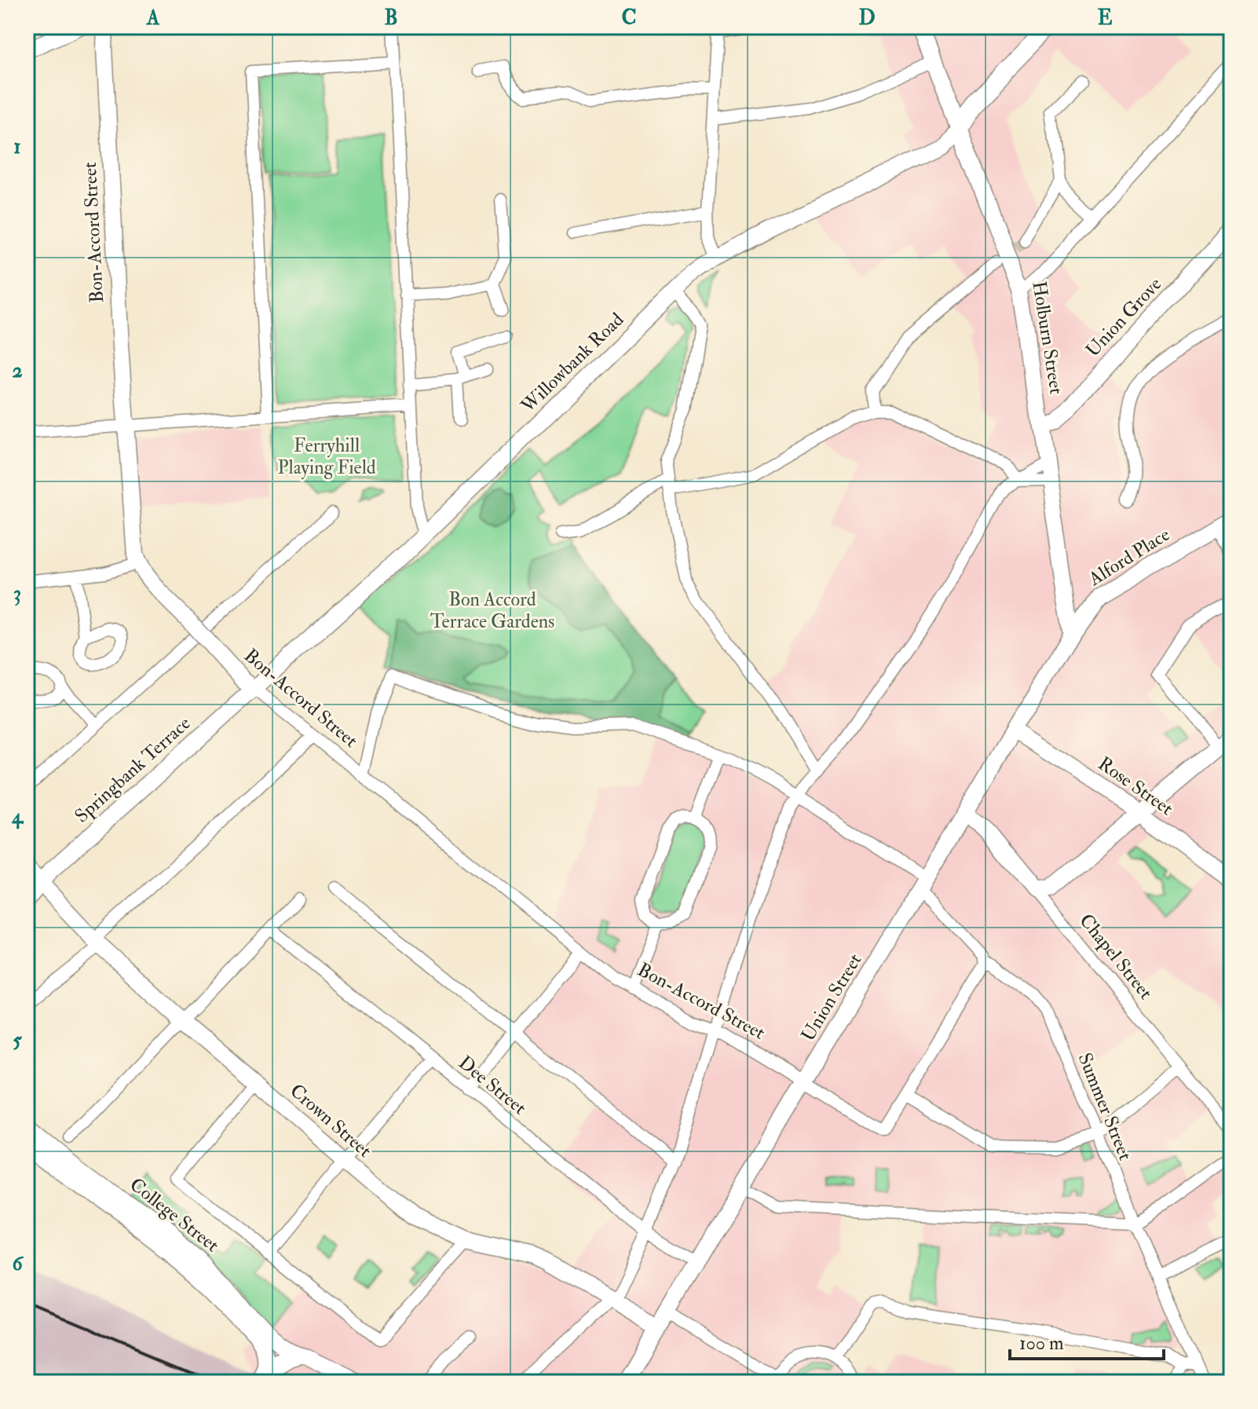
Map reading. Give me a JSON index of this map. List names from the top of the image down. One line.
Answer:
{"streets":{"street":["Bon-Accord Street","Union Grove","Holburn Street","Willowbank Road","Alford Place","Springbank Terrace","Rose Street","Chapel Street","Union Street","Dee Street","Summer Street","Crown Street","College Street"]},"crossings":[["Bon-Accord Street","Willowbank Road"],["Bon-Accord Street","Springbank Terrace"],["Bon-Accord Street","Union Street"],["Union Grove","Holburn Street"],["Holburn Street","Willowbank Road"],["Holburn Street","Alford Place"],["Holburn Street","Union Street"],["Willowbank Road","Springbank Terrace"],["Alford Place","Union Street"],["Springbank Terrace","Crown Street"],["Rose Street","Union Street"],["Chapel Street","Union Street"],["Union Street","Dee Street"],["Union Street","Crown Street"]],"parks":["Ferryhill Playing Field","Bon Accord Terrace Gardens"],"scale_bar":"100 m","grid":{"columns":["A","B","C","D","E"],"rows":["1","2","3","4","5","6"]}}
